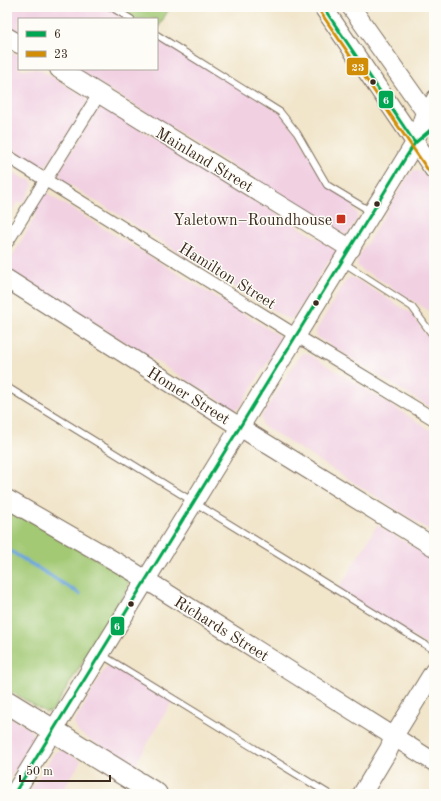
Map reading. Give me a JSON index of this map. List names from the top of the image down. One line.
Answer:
{"streets":{"street":["Mainland Street","Hamilton Street","Homer Street","Richards Street"]},"places":{"transit":["Yaletown–Roundhouse"]},"lines":["transit line 6","transit line 23"],"legend":["6","23"],"scale_bar":"50 m"}
